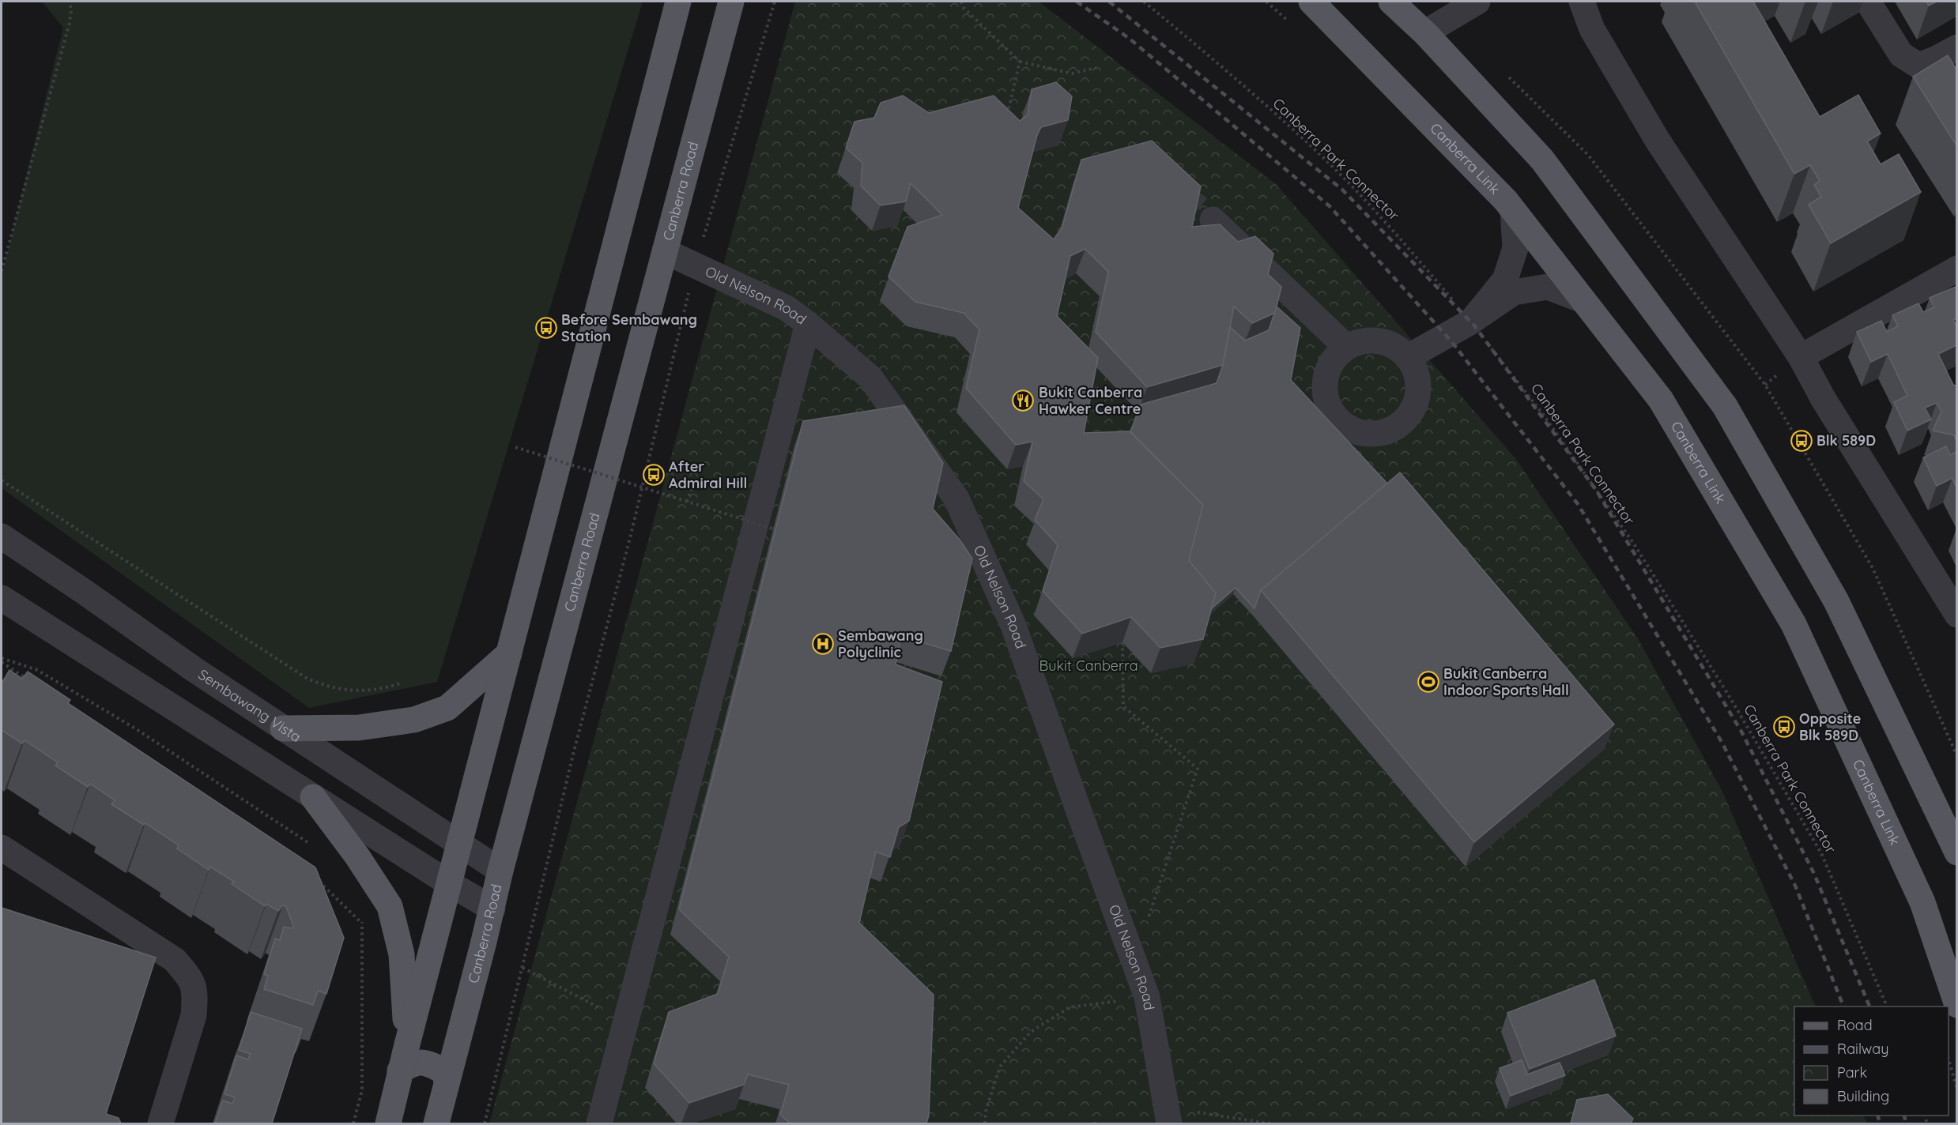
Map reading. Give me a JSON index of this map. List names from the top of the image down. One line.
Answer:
{"streets":{"main road":["Canberra Link","Canberra Road"],"street":["Old Nelson Road","Sembawang Vista"],"path":["Canberra Park Connector"]},"crossings":[["Canberra Road","Old Nelson Road"],["Canberra Road","Sembawang Vista"]],"parks":["Bukit Canberra"],"places":{"bus stop":["Before Sembawang Station","Blk 589D","After Admiral Hill","Opposite Blk 589D"],"restaurant":["Bukit Canberra Hawker Centre"],"hospital":["Sembawang Polyclinic"],"sports":["Bukit Canberra Indoor Sports Hall"]},"legend":["Road","Railway","Park","Building"]}
